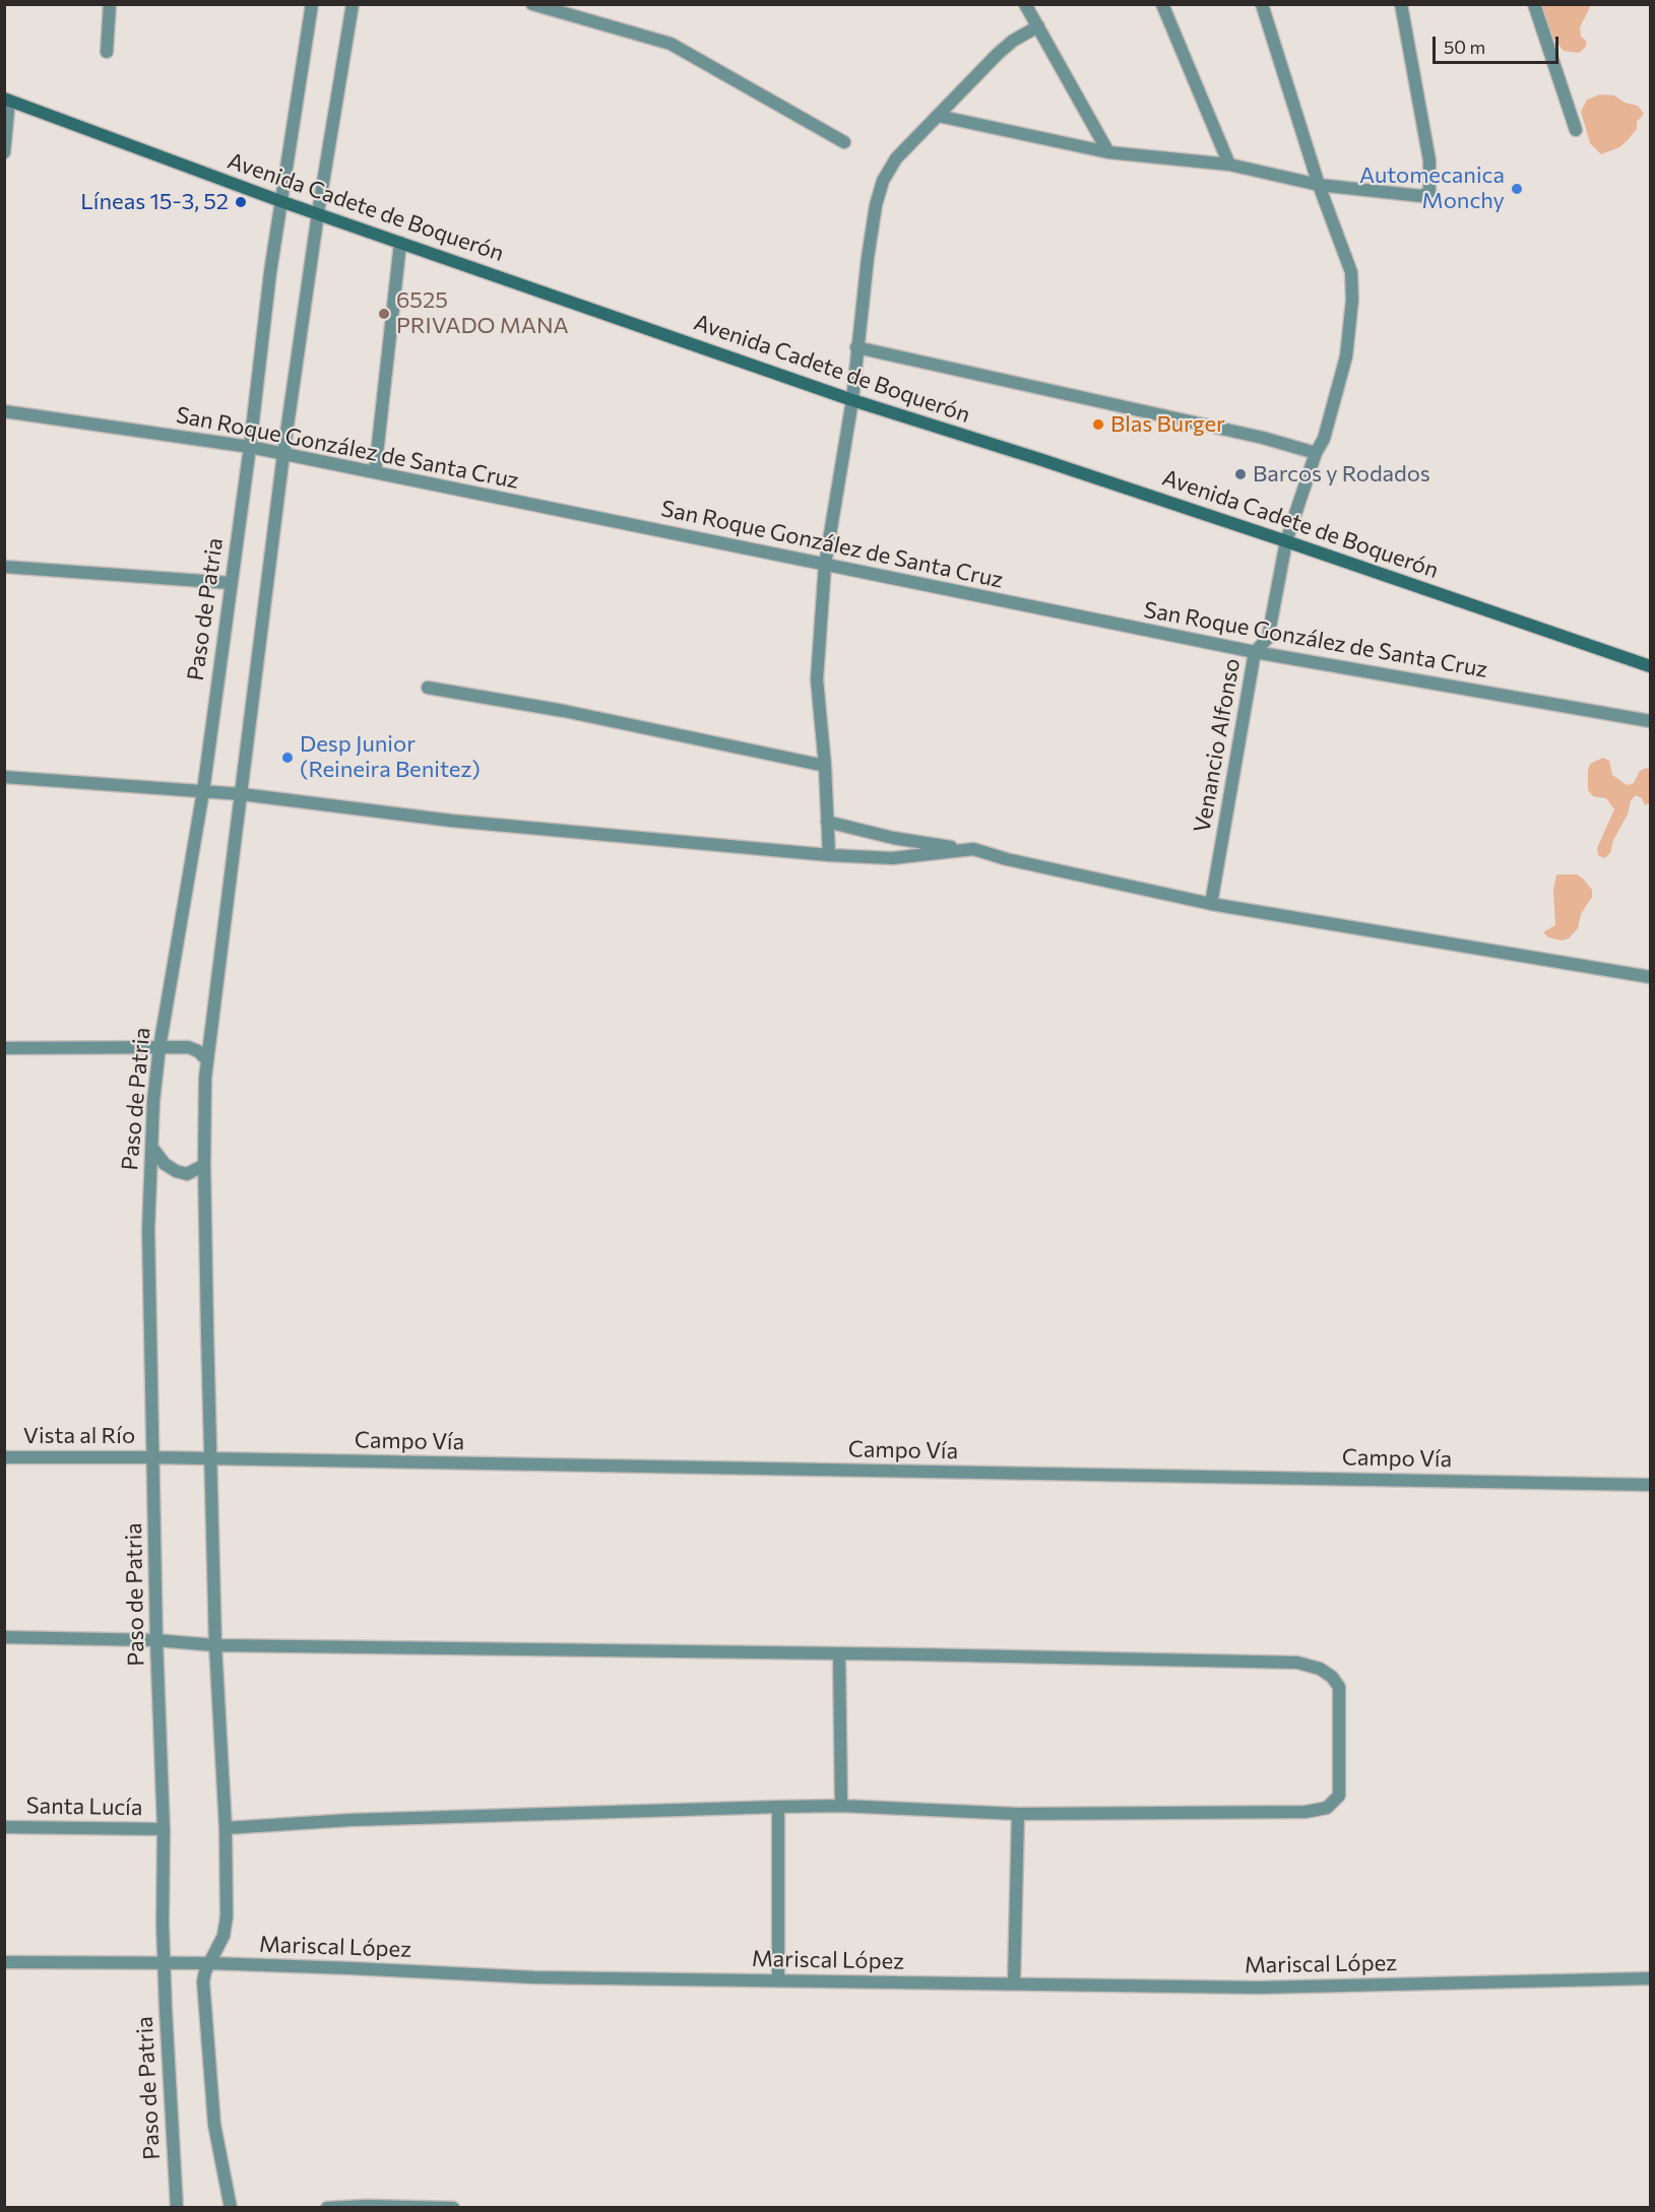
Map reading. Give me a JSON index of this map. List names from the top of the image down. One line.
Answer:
{"streets":{"main road":["Avenida Cadete de Boquerón"],"street":["San Roque González de Santa Cruz","Paso de Patria","Venancio Alfonso","Vista al Río","Campo Vía","Santa Lucía","Mariscal López"]},"crossings":[["Avenida Cadete de Boquerón","Paso de Patria"],["Avenida Cadete de Boquerón","Venancio Alfonso"],["San Roque González de Santa Cruz","Paso de Patria"],["San Roque González de Santa Cruz","Venancio Alfonso"],["Paso de Patria","Vista al Río"],["Paso de Patria","Campo Vía"],["Paso de Patria","Santa Lucía"],["Paso de Patria","Mariscal López"],["Vista al Río","Campo Vía"]],"places":["Automecanica Monchy","Líneas 15-3, 52","6525 PRIVADO MANA","Blas Burger","Barcos y Rodados","Desp Junior (Reineira Benitez)"],"scale_bar":"50 m"}
